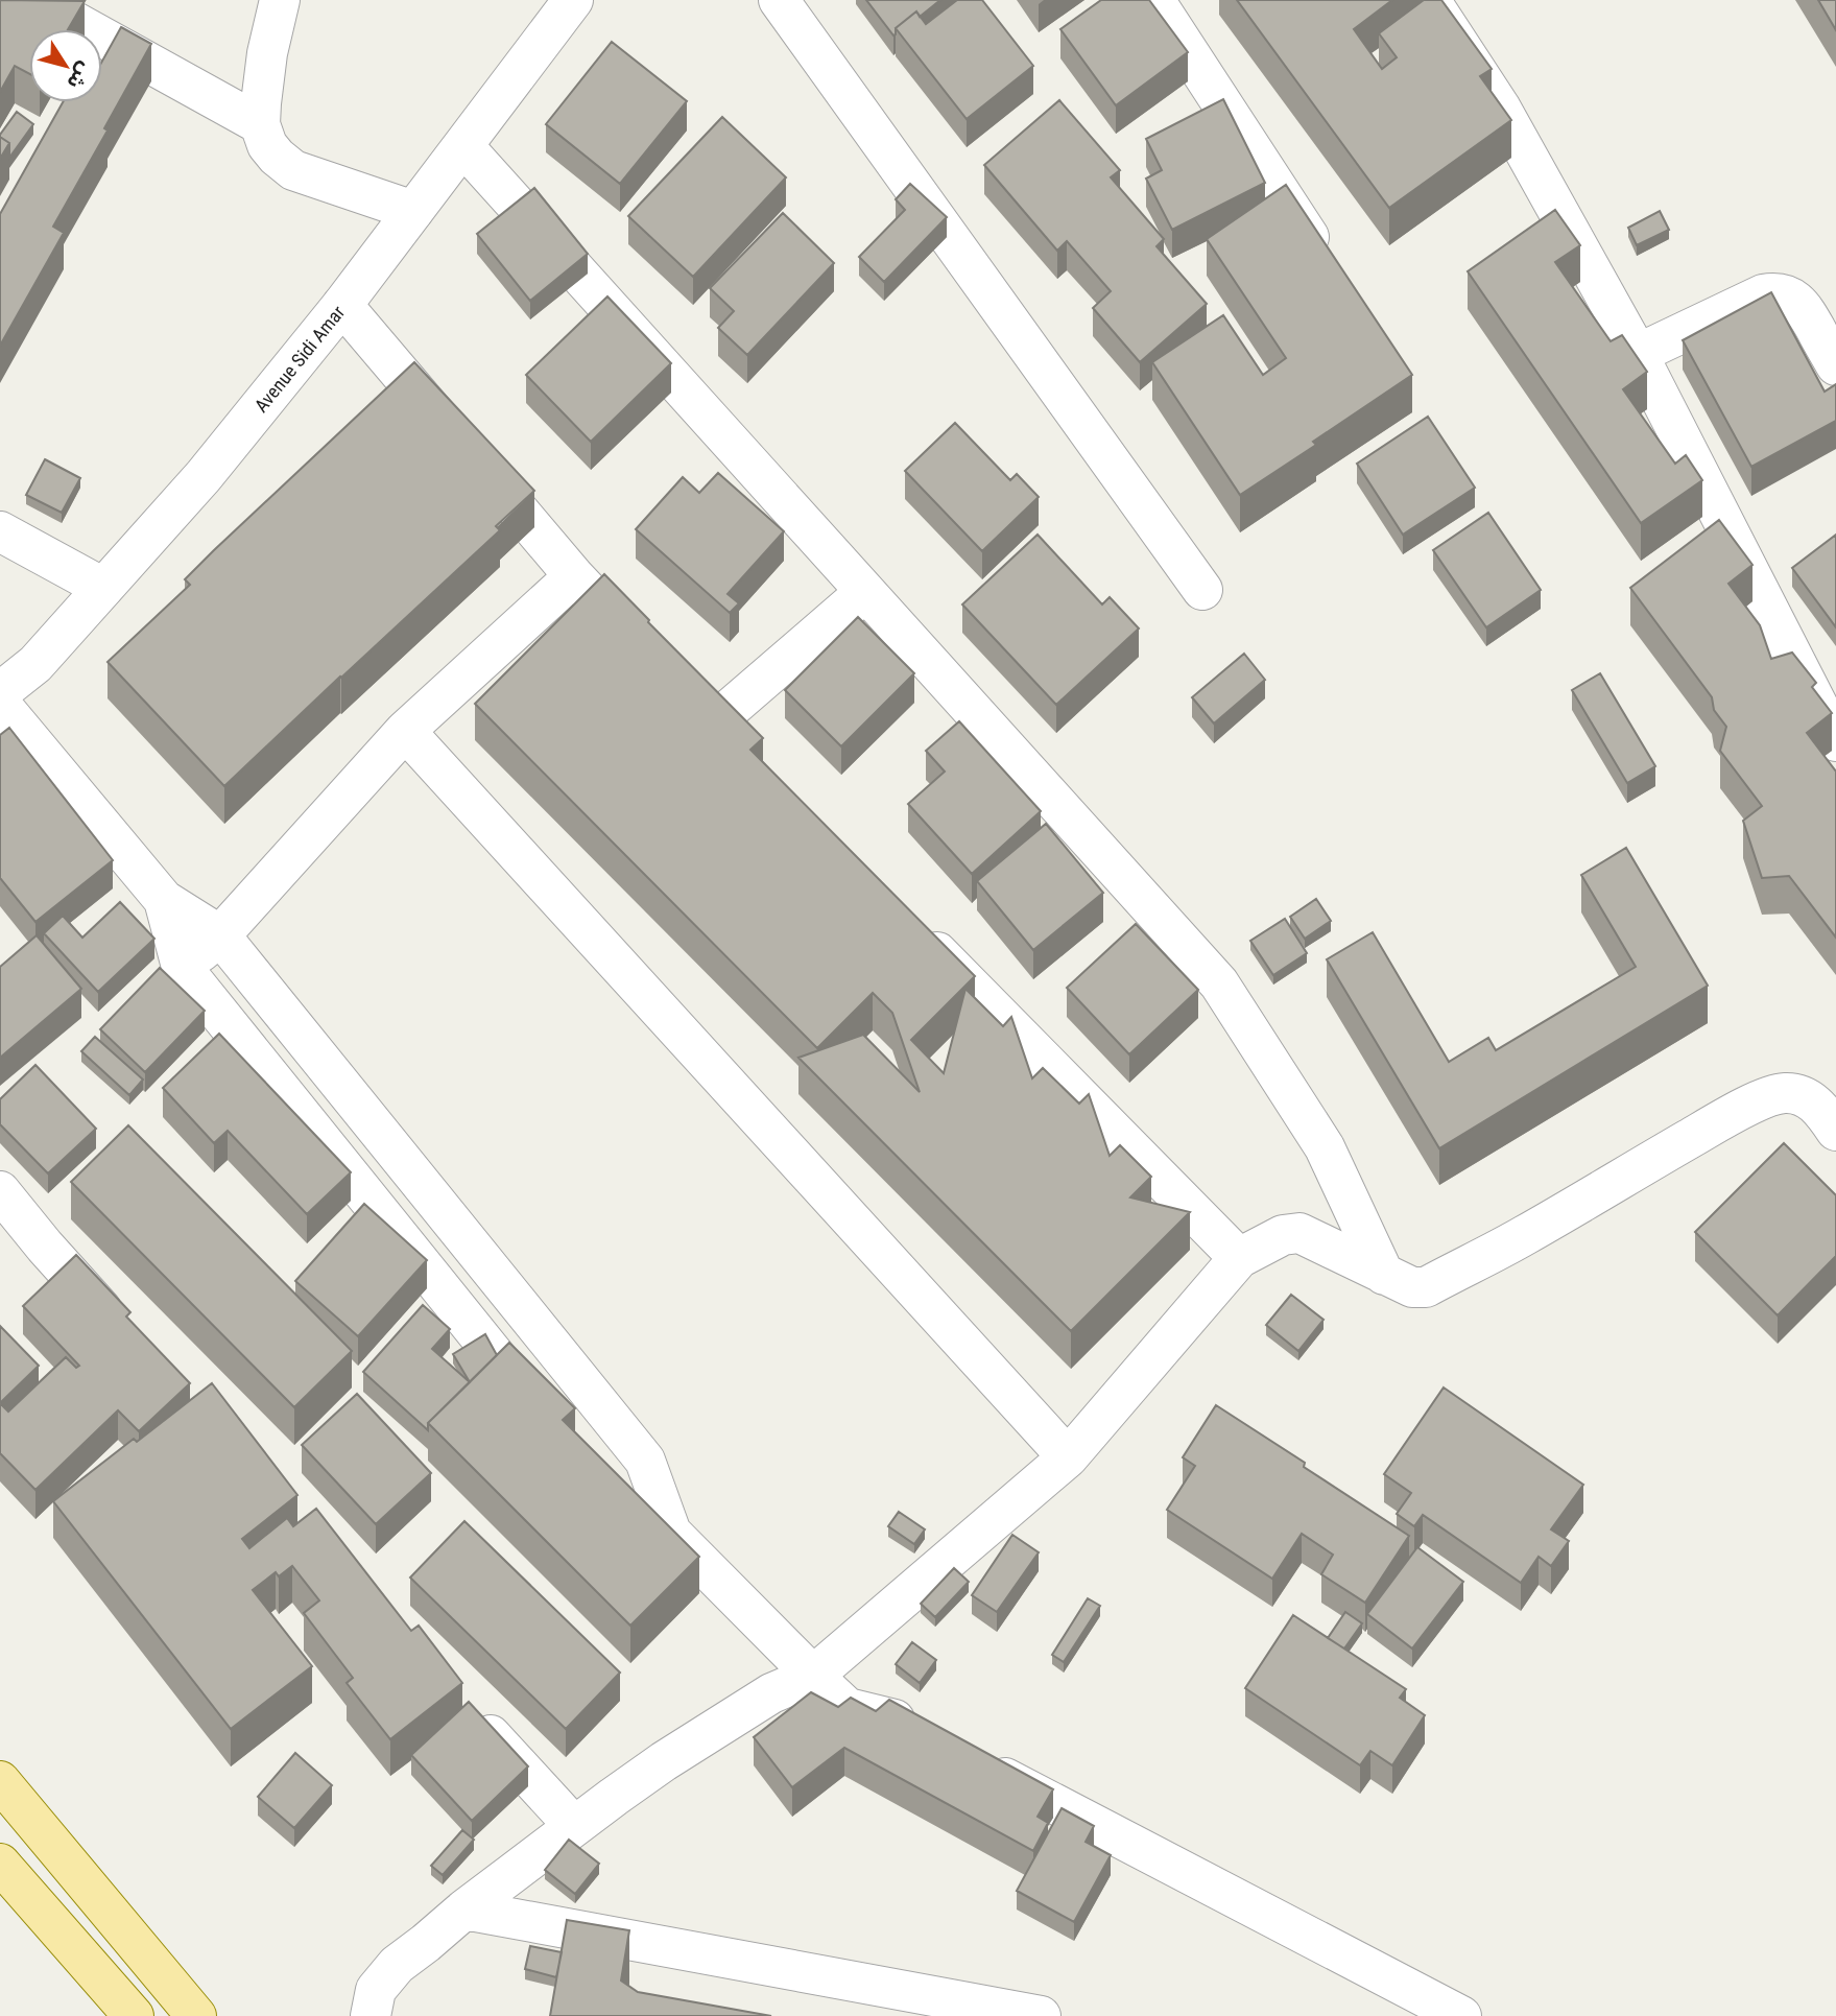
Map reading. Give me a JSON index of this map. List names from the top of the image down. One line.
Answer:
{"streets":{"street":["Avenue Sidi Amar"]},"north":"bottom right"}
